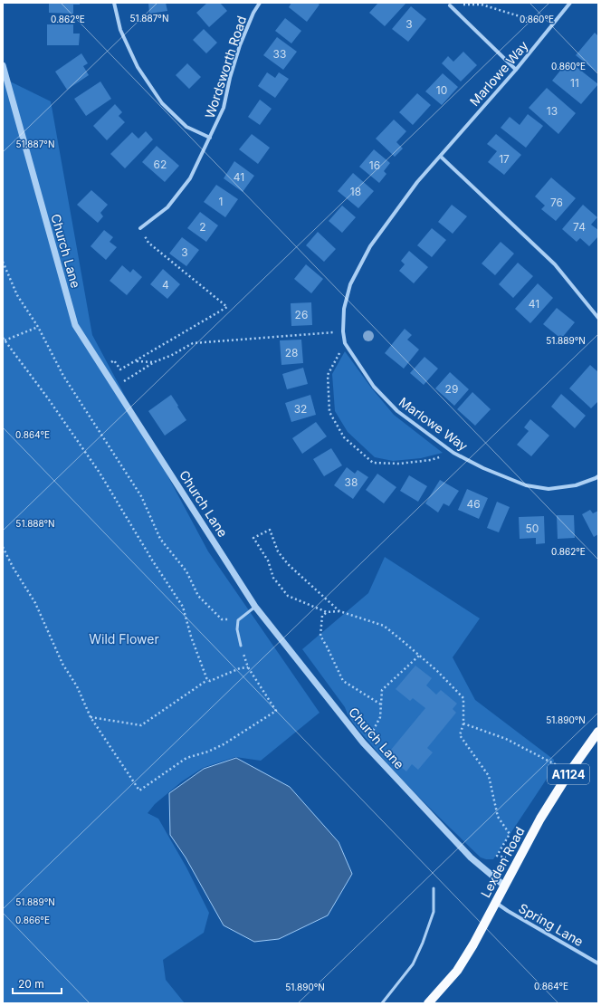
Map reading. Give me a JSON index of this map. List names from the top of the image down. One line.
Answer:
{"streets":{"main road":["A1124","Lexden Road"],"street":["Wordsworth Road","Marlowe Way","Church Lane","Spring Lane"]},"crossings":[["Church Lane","Lexden Road"],["Lexden Road","Spring Lane"]],"parks":["Wild Flower"],"house_numbers":["3","33","11","10","13","17","62","16","41","18","1","76","2","74","3","4","41","26","28","29","32","38","46","50"],"scale_bar":"20 m","coordinates":["51.887°N","0.862°E","0.860°E","51.889°N","0.864°E","51.888°N","51.890°N","0.866°E"]}
